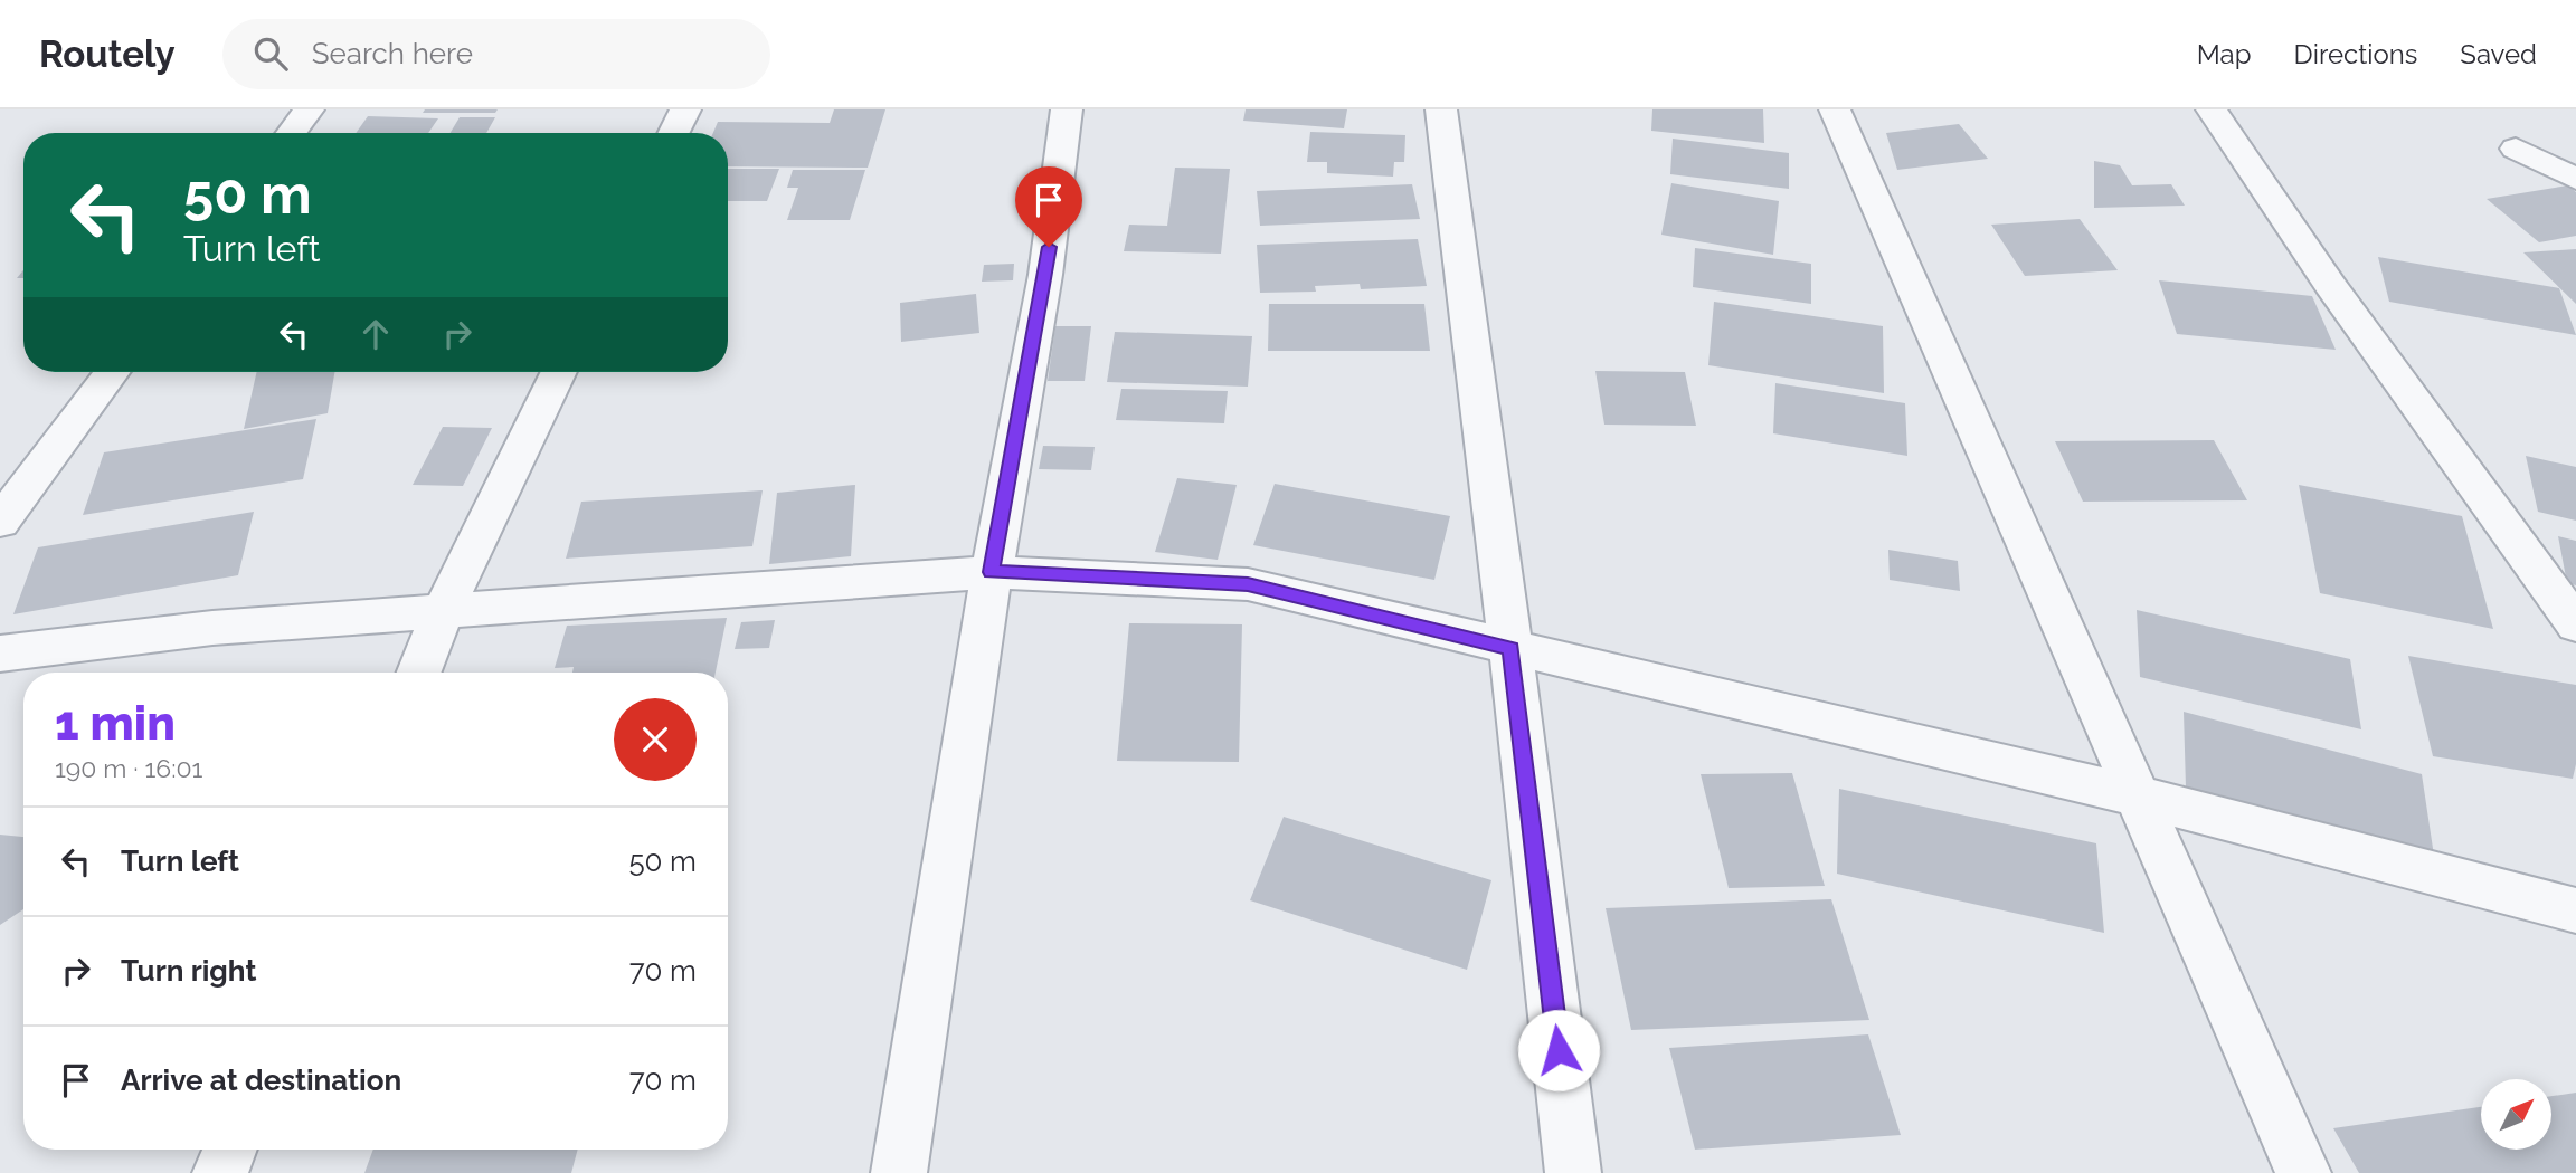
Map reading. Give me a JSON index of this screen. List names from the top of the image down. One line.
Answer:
{"north":"top right","page":{"header":"Routely","search":"Search here","nav":["Map","Directions","Saved"],"turn":["50 m","Turn left"],"heading":["1 min","190 m · 16:01"],"list":[{"name":"Turn left","value":"50 m"},{"name":"Turn right","value":"70 m"},{"name":"Arrive at destination","value":"70 m"}]}}
